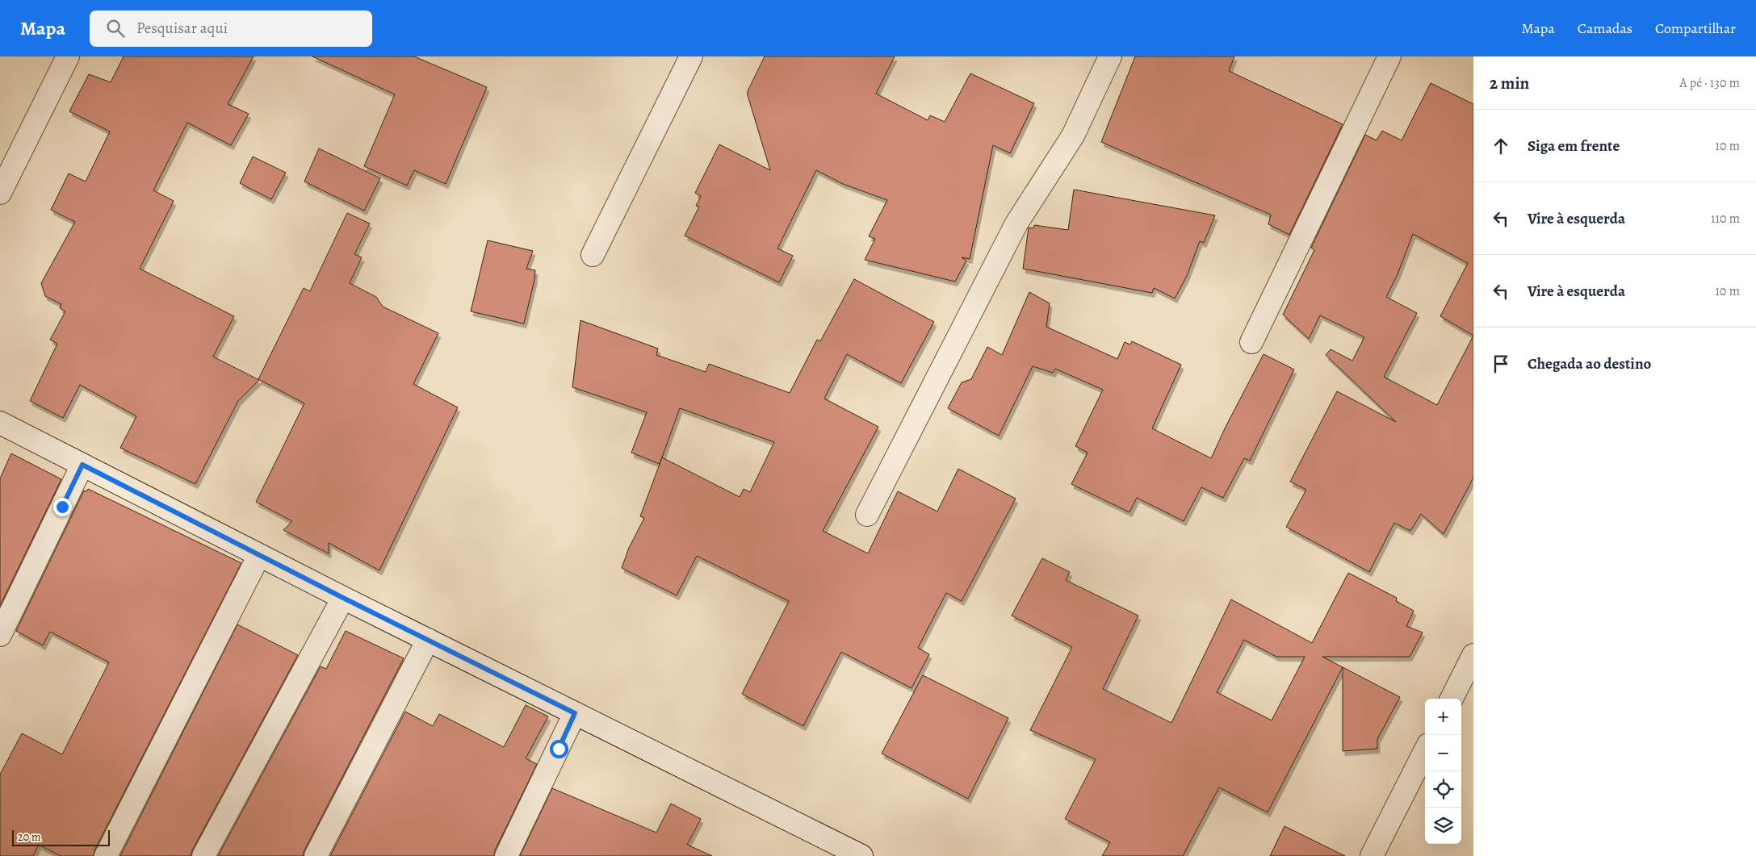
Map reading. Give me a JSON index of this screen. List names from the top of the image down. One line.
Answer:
{"scale_bar":"20 m","page":{"header":"Mapa","search":"Pesquisar aqui","nav":["Mapa","Camadas","Compartilhar"],"heading":["2 min","A pé · 130 m"],"list":[["Siga em frente","10 m"],["Vire à esquerda","110 m"],["Vire à esquerda","10 m"],"Chegada ao destino"],"map_buttons":["+","−"],"scale":"20 m"}}
